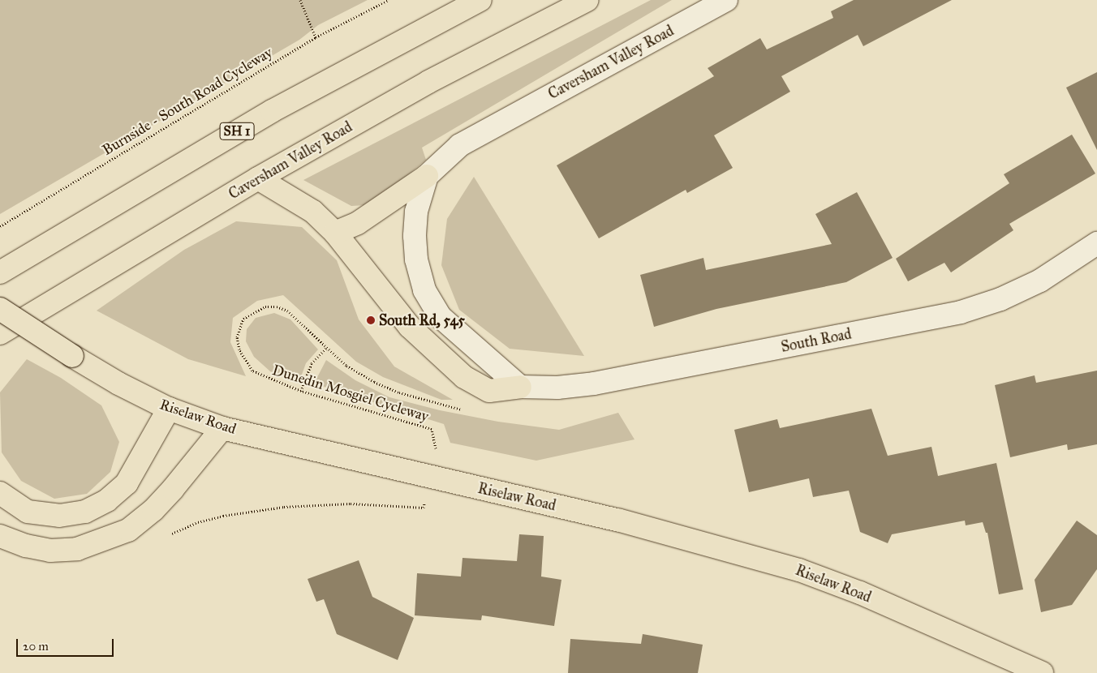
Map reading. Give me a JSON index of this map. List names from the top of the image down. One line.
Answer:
{"streets":{"main road":["Caversham Valley Road","SH 1","Riselaw Road"],"street":["South Road"],"path":["Burnside - South Road Cycleway","Dunedin Mosgiel Cycleway"]},"crossings":[["Caversham Valley Road","Riselaw Road"]],"places":["South Rd, 545"],"scale_bar":"20 m"}
